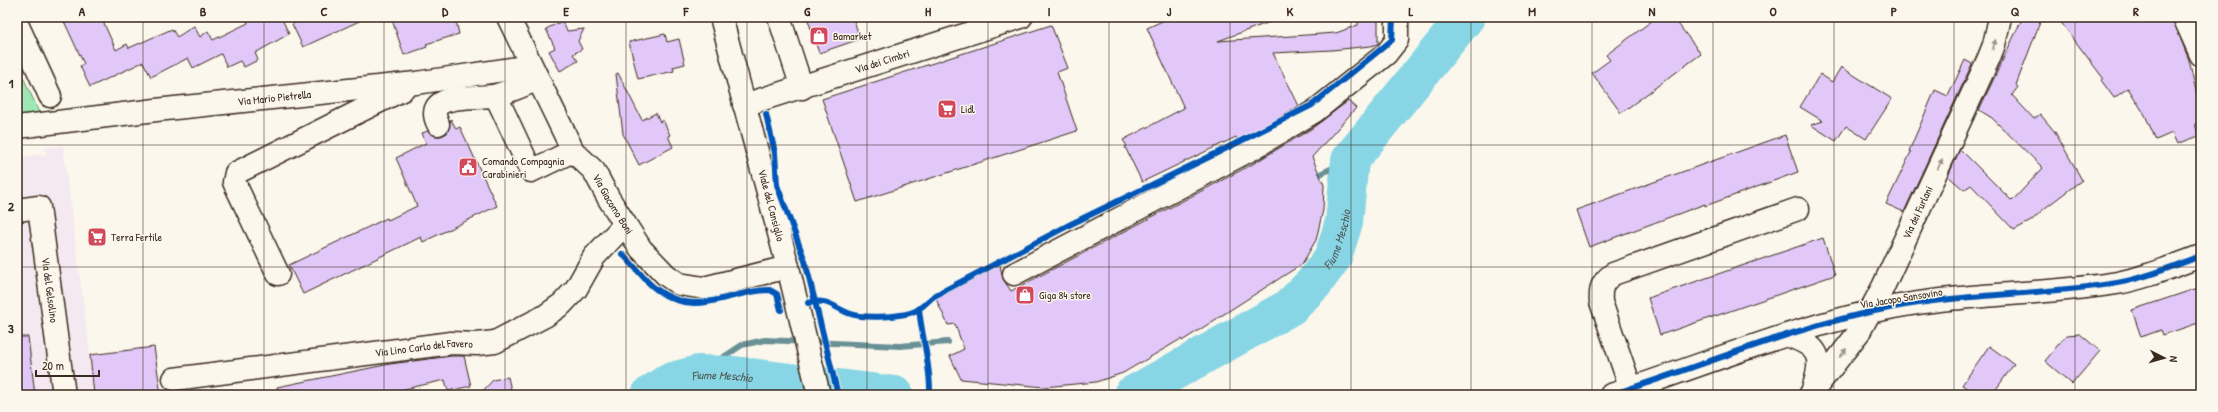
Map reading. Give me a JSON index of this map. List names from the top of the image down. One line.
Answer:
{"streets":{"street":["Via dei Cimbri","Via Mario Pietrella","Via Giacomo Boni","Viale del Cansiglio","Via dei Furlani","Via del Gelsolino","Via Jacopo Sansovino","Via Lino Carlo del Favero"]},"crossings":[["Via dei Cimbri","Viale del Cansiglio"],["Via Mario Pietrella","Via Giacomo Boni"],["Via Giacomo Boni","Viale del Cansiglio"],["Via Giacomo Boni","Via Lino Carlo del Favero"],["Via dei Furlani","Via Jacopo Sansovino"]],"one_way":["Via dei Furlani"],"water":["Fiume Meschio"],"places":{"shop":["Bamarket","Giga 84 store"],"supermarket":["Lidl","Terra Fertile"],"public building":["Comando Compagnia Carabinieri"]},"scale_bar":"20 m","north":"right","grid":{"columns":["A","B","C","D","E","F","G","H","I","J","K","L","M","N","O","P","Q","R"],"rows":["1","2","3"]}}
